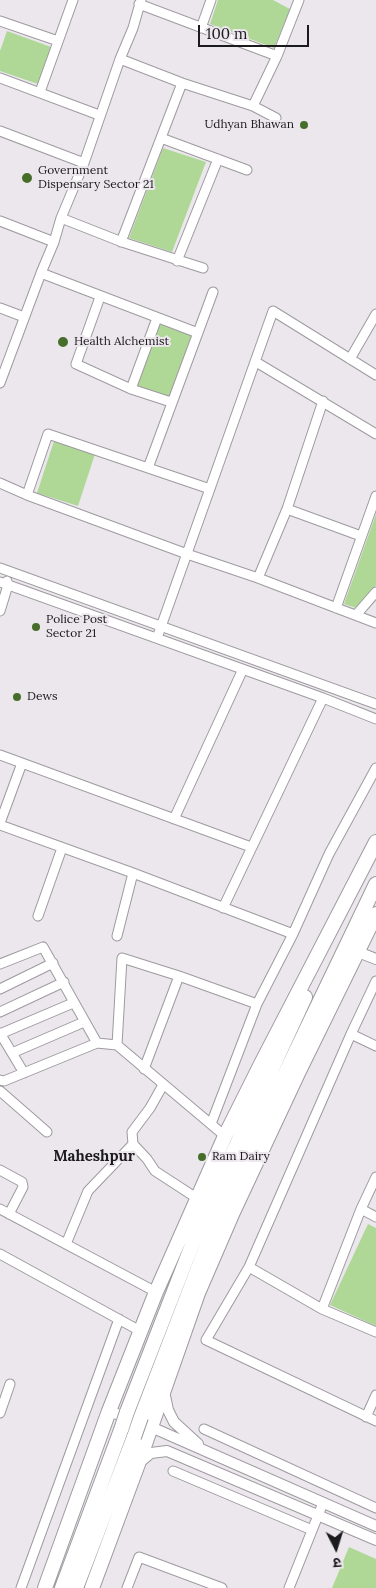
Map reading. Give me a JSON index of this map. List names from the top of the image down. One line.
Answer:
{"districts":["Maheshpur"],"places":["Udhyan Bhawan","Government Dispensary Sector 21","Health Alchemist","Police Post Sector 21","Dews","Ram Dairy"],"scale_bar":"100 m","north":"bottom"}
